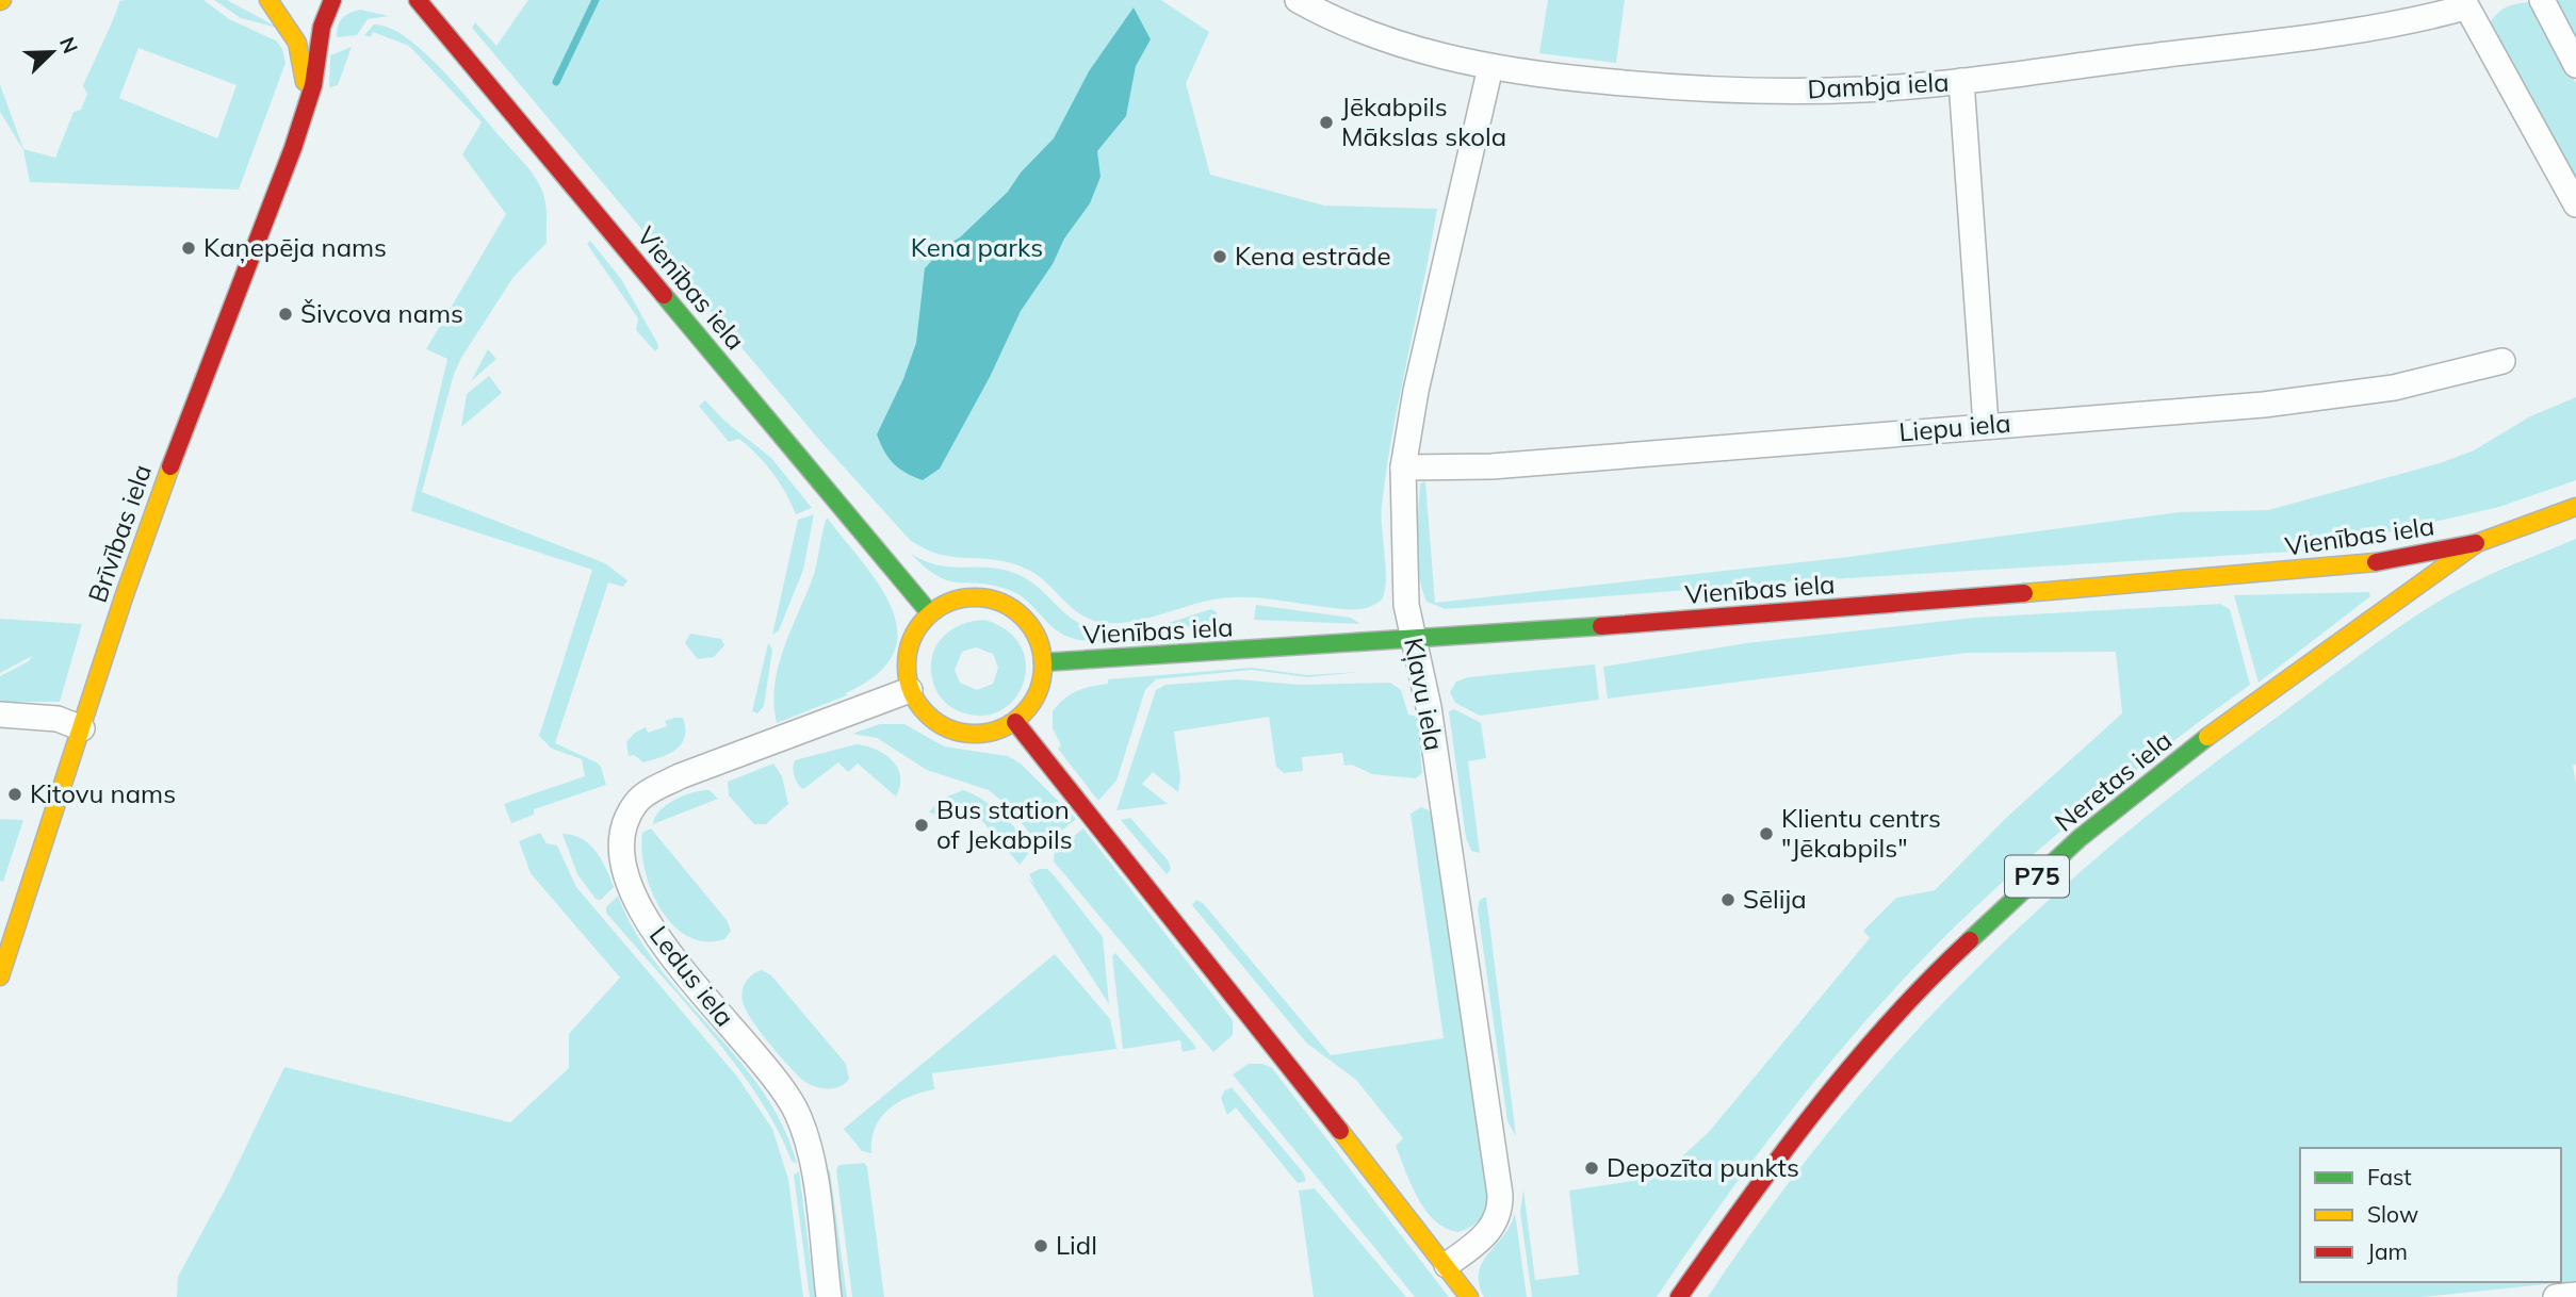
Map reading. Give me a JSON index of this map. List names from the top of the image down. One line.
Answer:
{"streets":{"main road":["Vienības iela","Brīvības iela","Neretas iela","P75"],"street":["Dambja iela","Liepu iela","Kļavu iela","Ledus iela"]},"crossings":[["Dambja iela","Kļavu iela"],["Vienības iela","Kļavu iela"],["Vienības iela","Neretas iela"],["Vienības iela","Ledus iela"],["Liepu iela","Kļavu iela"]],"parks":["Kena parks"],"places":["Jēkabpils Mākslas skola","Kaņepēja nams","Kena estrāde","Šivcova nams","Kitovu nams","Bus station of Jekabpils","Klientu centrs \"Jēkabpils\"","Sēlija","Depozīta punkts","Lidl"],"legend":["Fast","Slow","Jam"],"north":"top right"}
